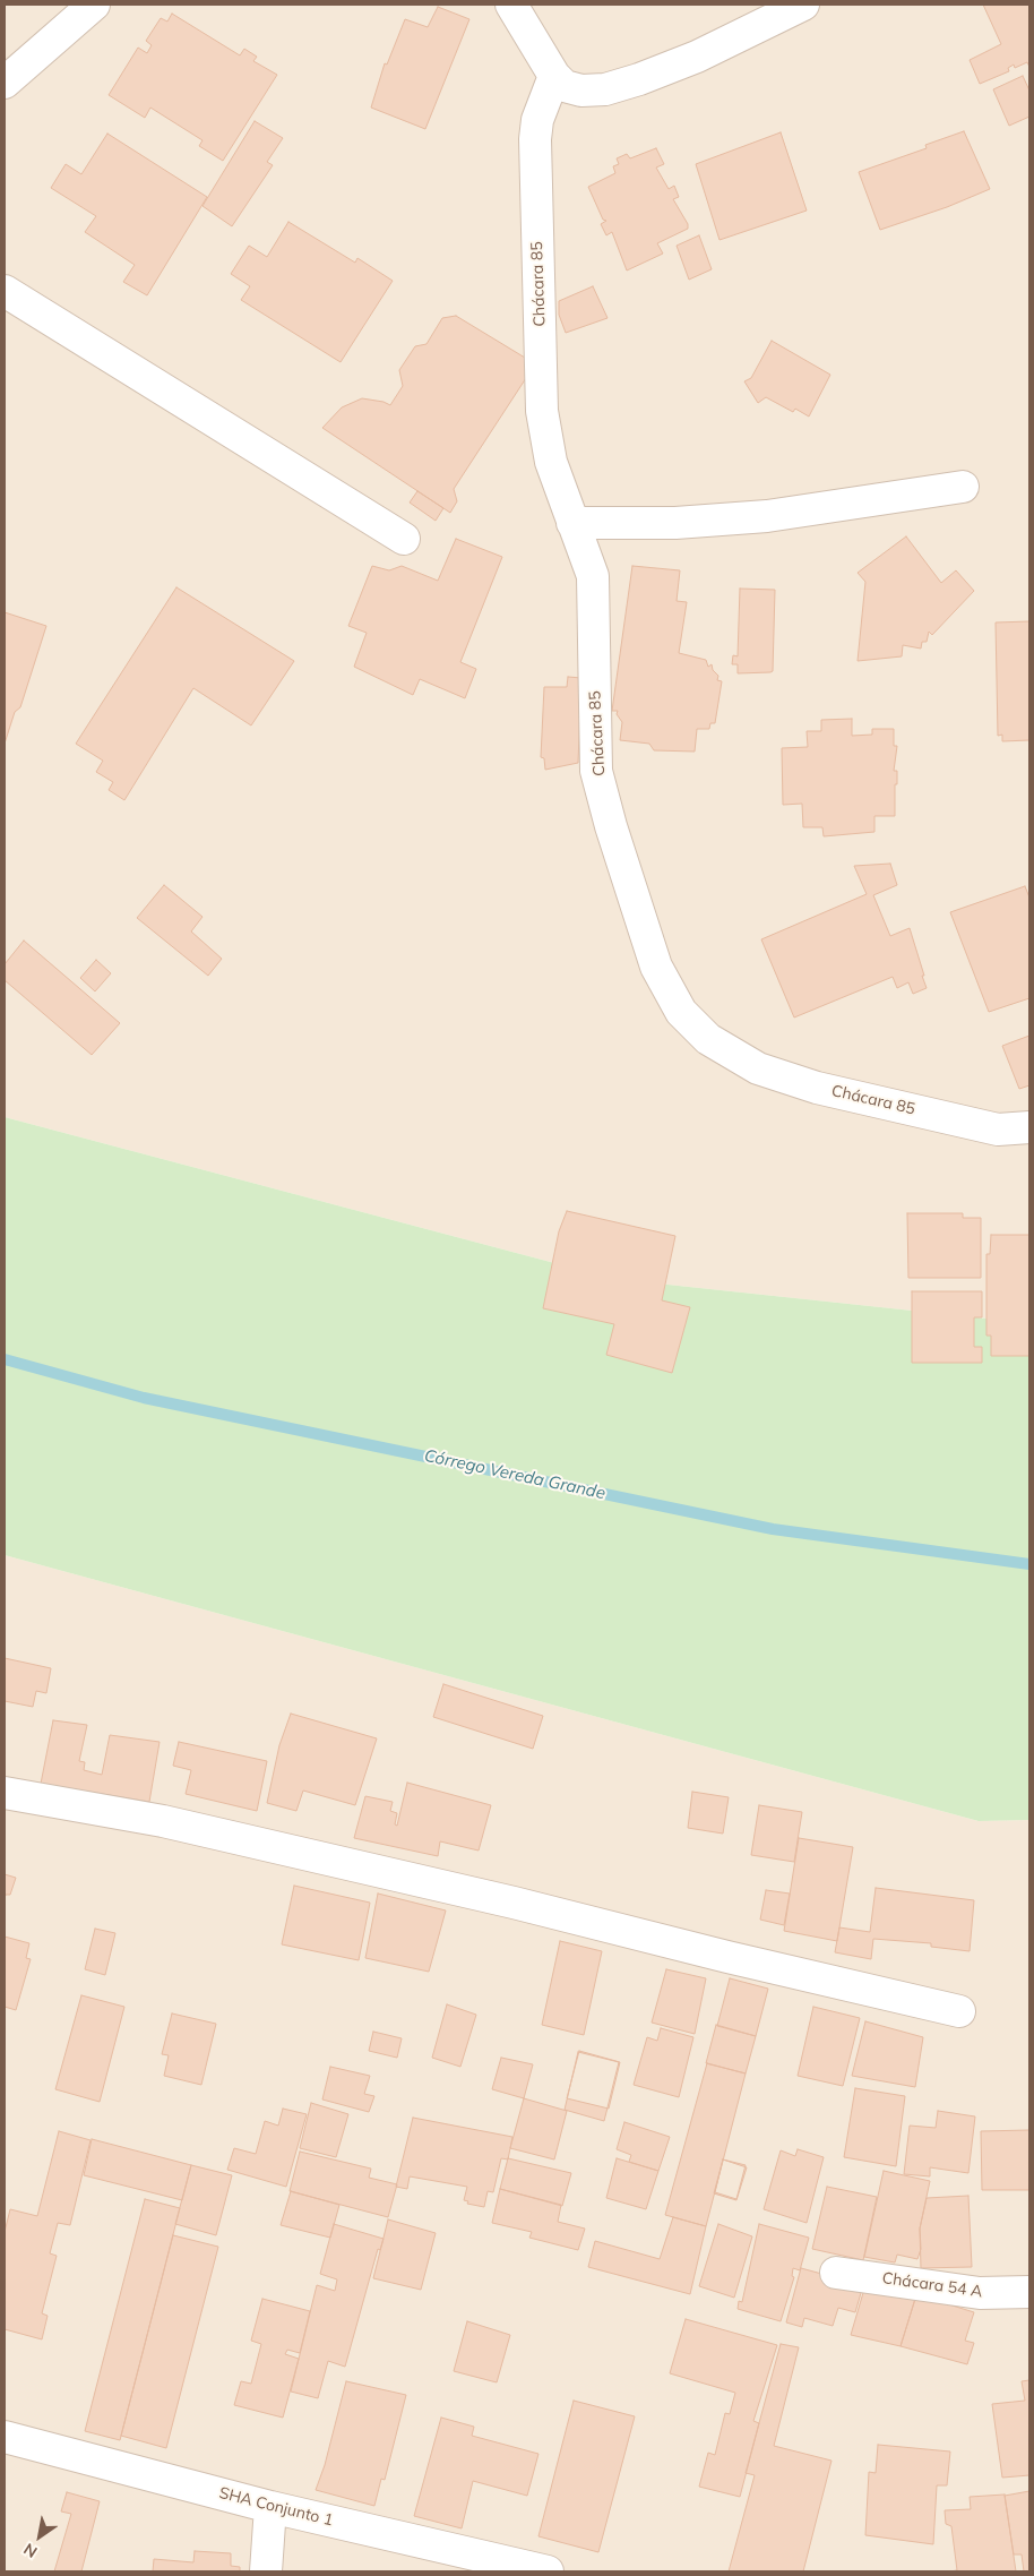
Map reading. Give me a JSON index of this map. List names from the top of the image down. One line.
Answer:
{"streets":{"street":["Chácara 85","Chácara 54 A","SHA Conjunto 1"]},"water":["Córrego Vereda Grande"],"north":"bottom left"}
